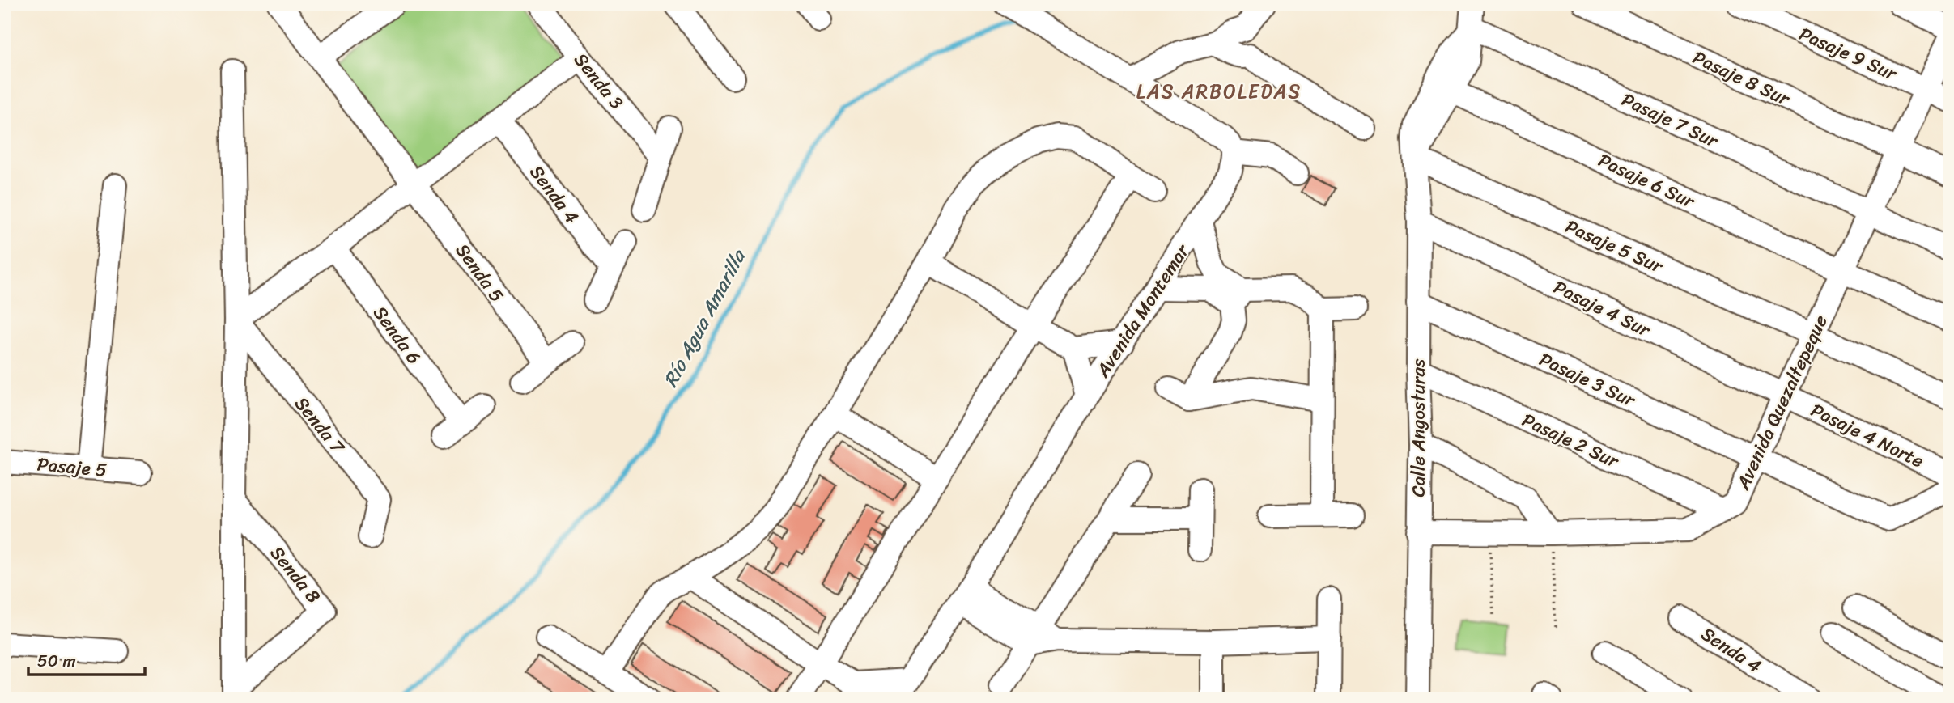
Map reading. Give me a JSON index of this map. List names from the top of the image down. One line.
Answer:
{"streets":{"street":["Pasaje 9 Sur","Pasaje 8 Sur","Senda 3","Pasaje 7 Sur","Pasaje 6 Sur","Senda 4","Pasaje 5 Sur","Senda 5","Pasaje 4 Sur","Avenida Montemar","Senda 6","Pasaje 3 Sur","Avenida Quezaltepeque","Senda 7","Calle Angosturas","Pasaje 4 Norte","Pasaje 2 Sur","Pasaje 5","Senda 8"]},"crossings":[["Pasaje 9 Sur","Avenida Quezaltepeque"],["Pasaje 8 Sur","Avenida Quezaltepeque"],["Pasaje 7 Sur","Avenida Quezaltepeque"],["Pasaje 7 Sur","Calle Angosturas"],["Pasaje 6 Sur","Avenida Quezaltepeque"],["Pasaje 5 Sur","Avenida Quezaltepeque"],["Pasaje 5 Sur","Calle Angosturas"],["Pasaje 4 Sur","Avenida Quezaltepeque"],["Pasaje 4 Sur","Calle Angosturas"],["Pasaje 4 Sur","Pasaje 4 Norte"],["Pasaje 3 Sur","Avenida Quezaltepeque"],["Pasaje 3 Sur","Calle Angosturas"],["Avenida Quezaltepeque","Calle Angosturas"],["Avenida Quezaltepeque","Pasaje 4 Norte"],["Avenida Quezaltepeque","Pasaje 2 Sur"],["Calle Angosturas","Pasaje 2 Sur"]],"districts":["LAS ARBOLEDAS"],"water":["Río Agua Amarilla"],"scale_bar":"50 m"}
